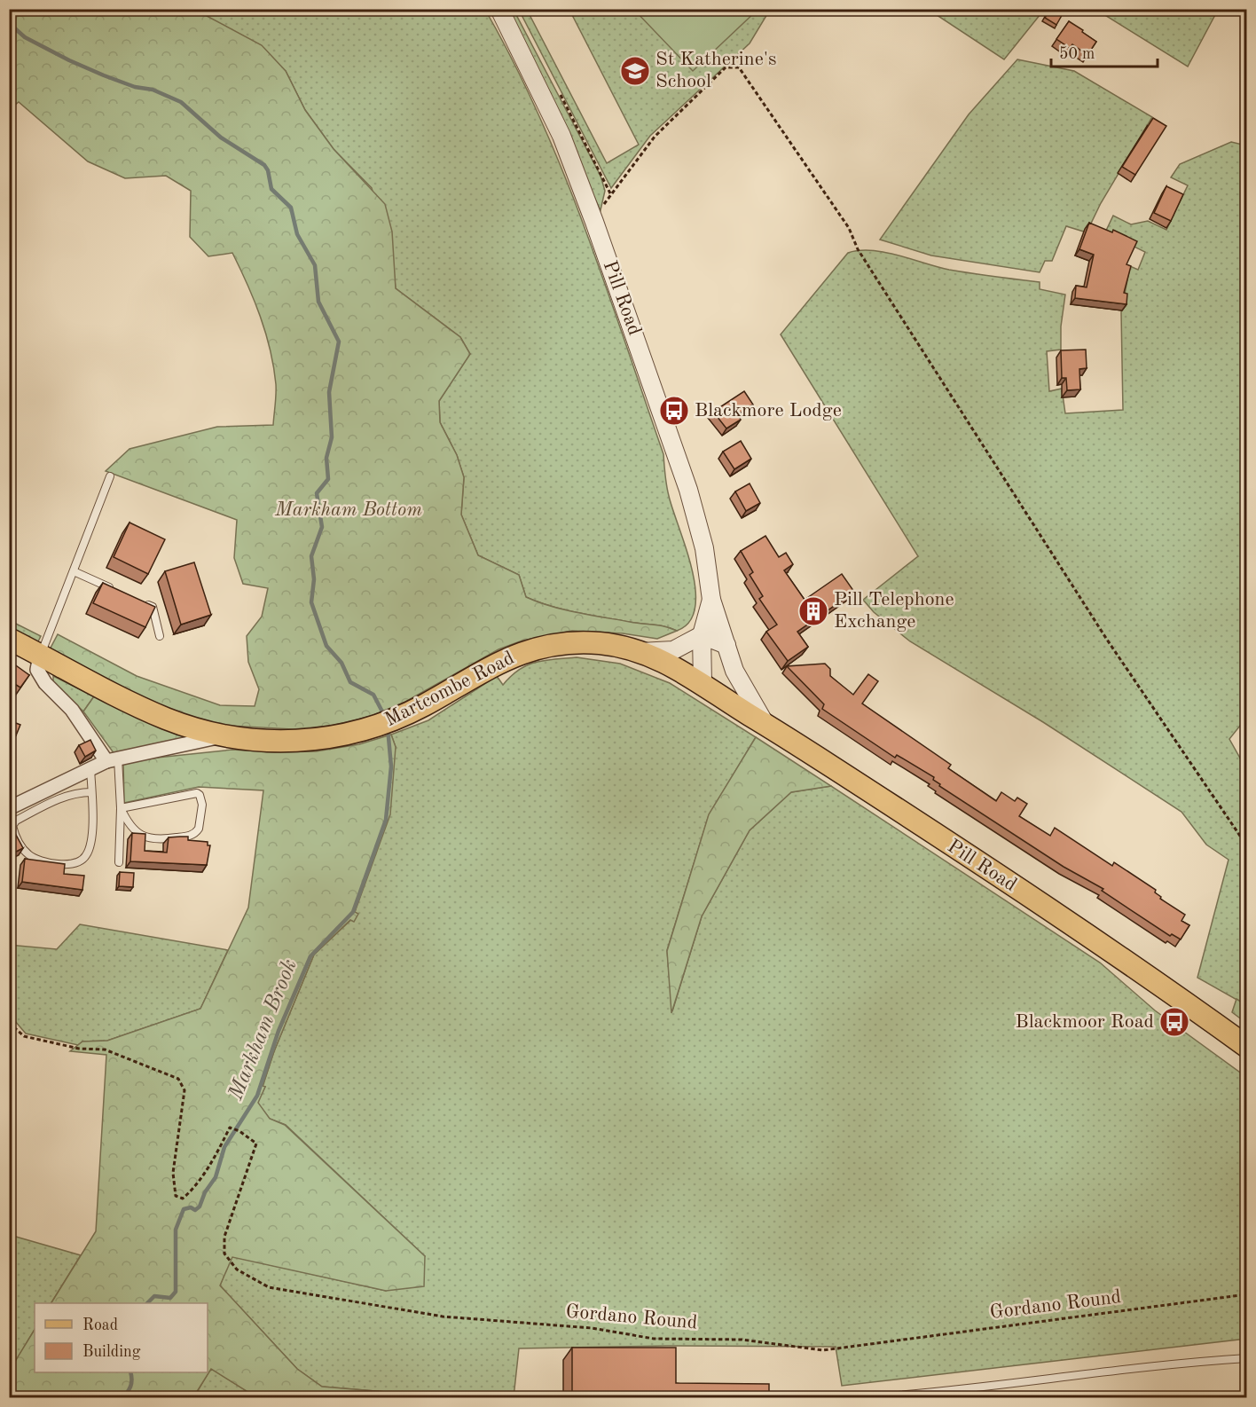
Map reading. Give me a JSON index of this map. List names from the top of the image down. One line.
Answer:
{"streets":{"main road":["Pill Road","Martcombe Road"],"path":["Gordano Round"]},"crossings":[["Pill Road","Martcombe Road"]],"water":["Markham Brook"],"parks":["Markham Bottom"],"places":{"school or university":["St Katherine's School"],"bus stop":["Blackmore Lodge","Blackmoor Road"],"building":["Pill Telephone Exchange"]},"legend":["Road","Building"],"scale_bar":"50 m"}
